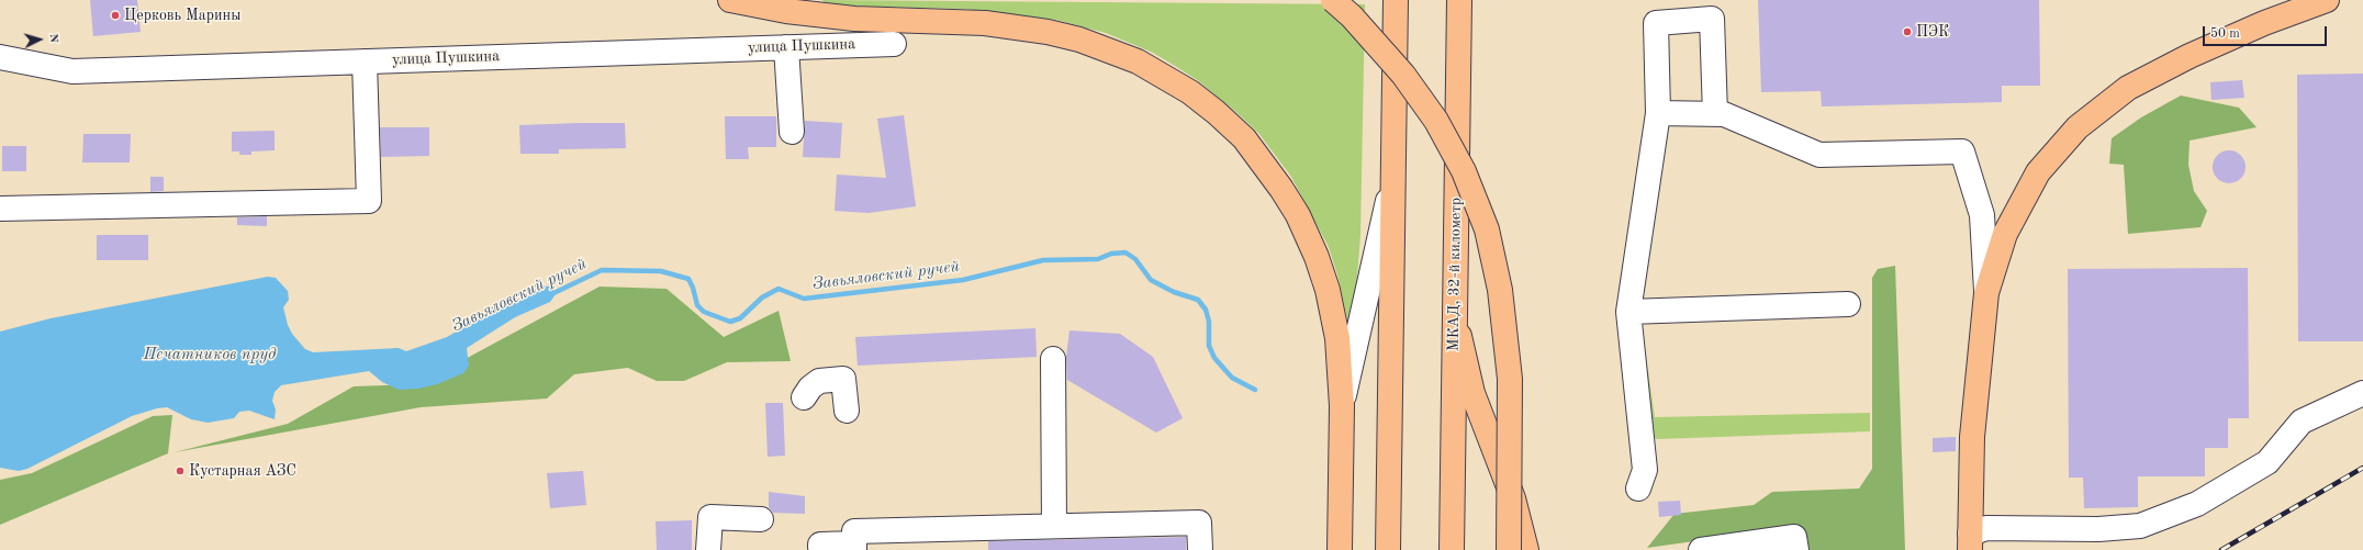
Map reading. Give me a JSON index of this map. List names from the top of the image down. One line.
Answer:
{"streets":{"main road":["МКАД, 32-й километр"],"street":["улица Пушкина"]},"water":["Завьяловский ручей","Печатников пруд"],"places":["Церковь Марины","ПЭК","Кустарная АЗС"],"scale_bar":"50 m","north":"right"}
